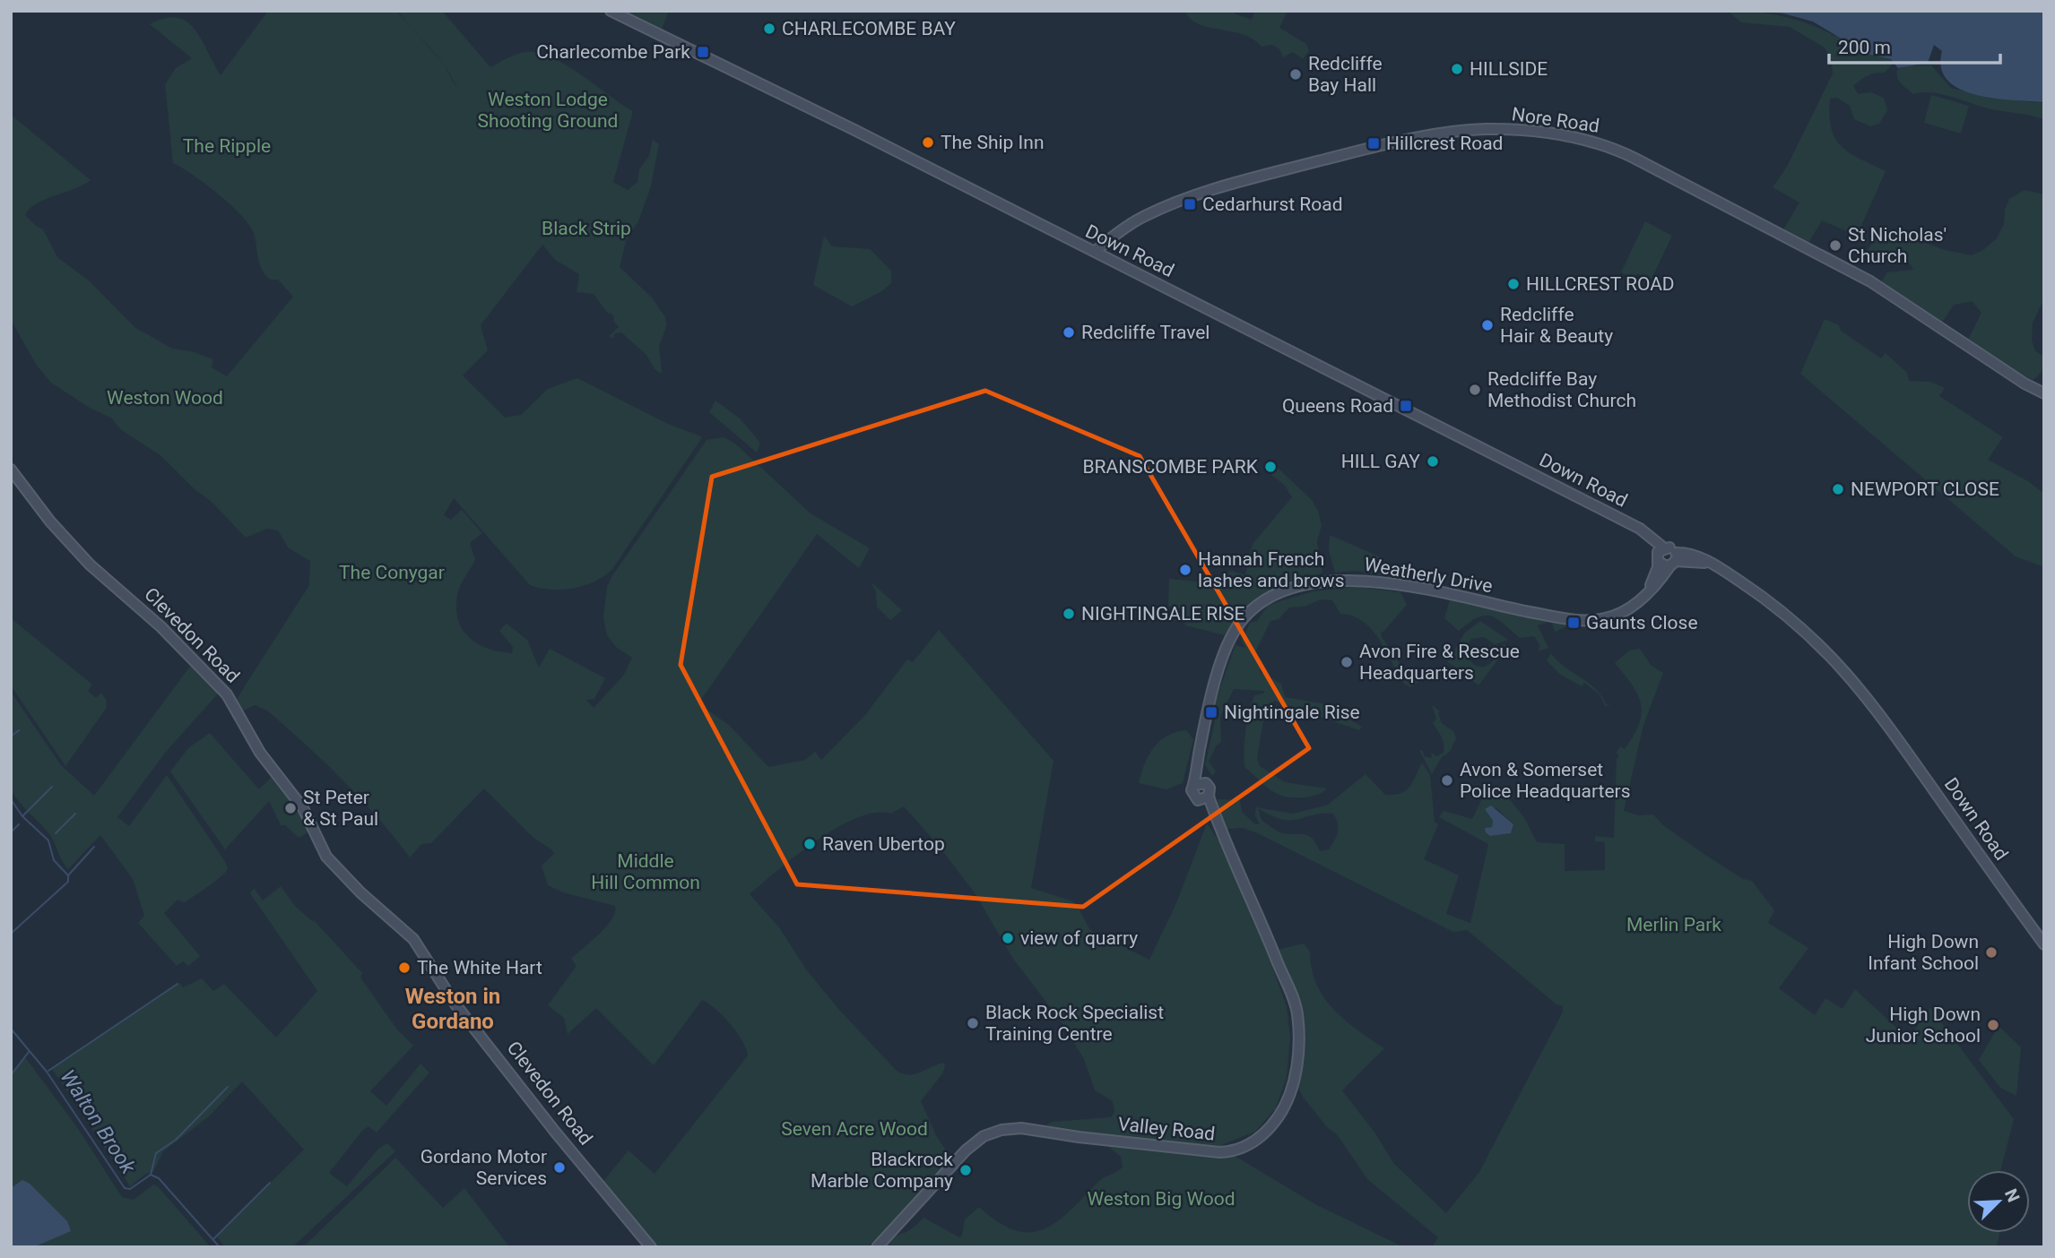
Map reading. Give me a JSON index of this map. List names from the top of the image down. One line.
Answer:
{"streets":{"street":["Nore Road","Down Road","Weatherly Drive","Clevedon Road","Valley Road"]},"crossings":[["Nore Road","Down Road"],["Down Road","Weatherly Drive"],["Weatherly Drive","Valley Road"]],"districts":["Weston in Gordano"],"water":["Walton Brook"],"parks":["Weston Lodge Shooting Ground","The Ripple","Black Strip","Weston Wood","The Conygar","Middle Hill Common","Merlin Park","Seven Acre Wood","Weston Big Wood"],"places":{"other":["CHARLECOMBE BAY","HILLSIDE","Redcliffe Bay Hall","The Ship Inn","St Nicholas' Church","HILLCREST ROAD","Redcliffe Hair & Beauty","Redcliffe Travel","Redcliffe Bay Methodist Church","HILL GAY","BRANSCOMBE PARK","NEWPORT CLOSE","Hannah French lashes and brows","NIGHTINGALE RISE","Avon Fire & Rescue Headquarters","Avon & Somerset Police Headquarters","St Peter & St Paul","Raven Ubertop","view of quarry","High Down Infant School","The White Hart","Black Rock Specialist Training Centre","High Down Junior School","Gordano Motor Services","Blackrock Marble Company"],"transit":["Charlecombe Park","Hillcrest Road","Cedarhurst Road","Queens Road","Gaunts Close","Nightingale Rise"]},"scale_bar":"200 m","north":"top right"}
